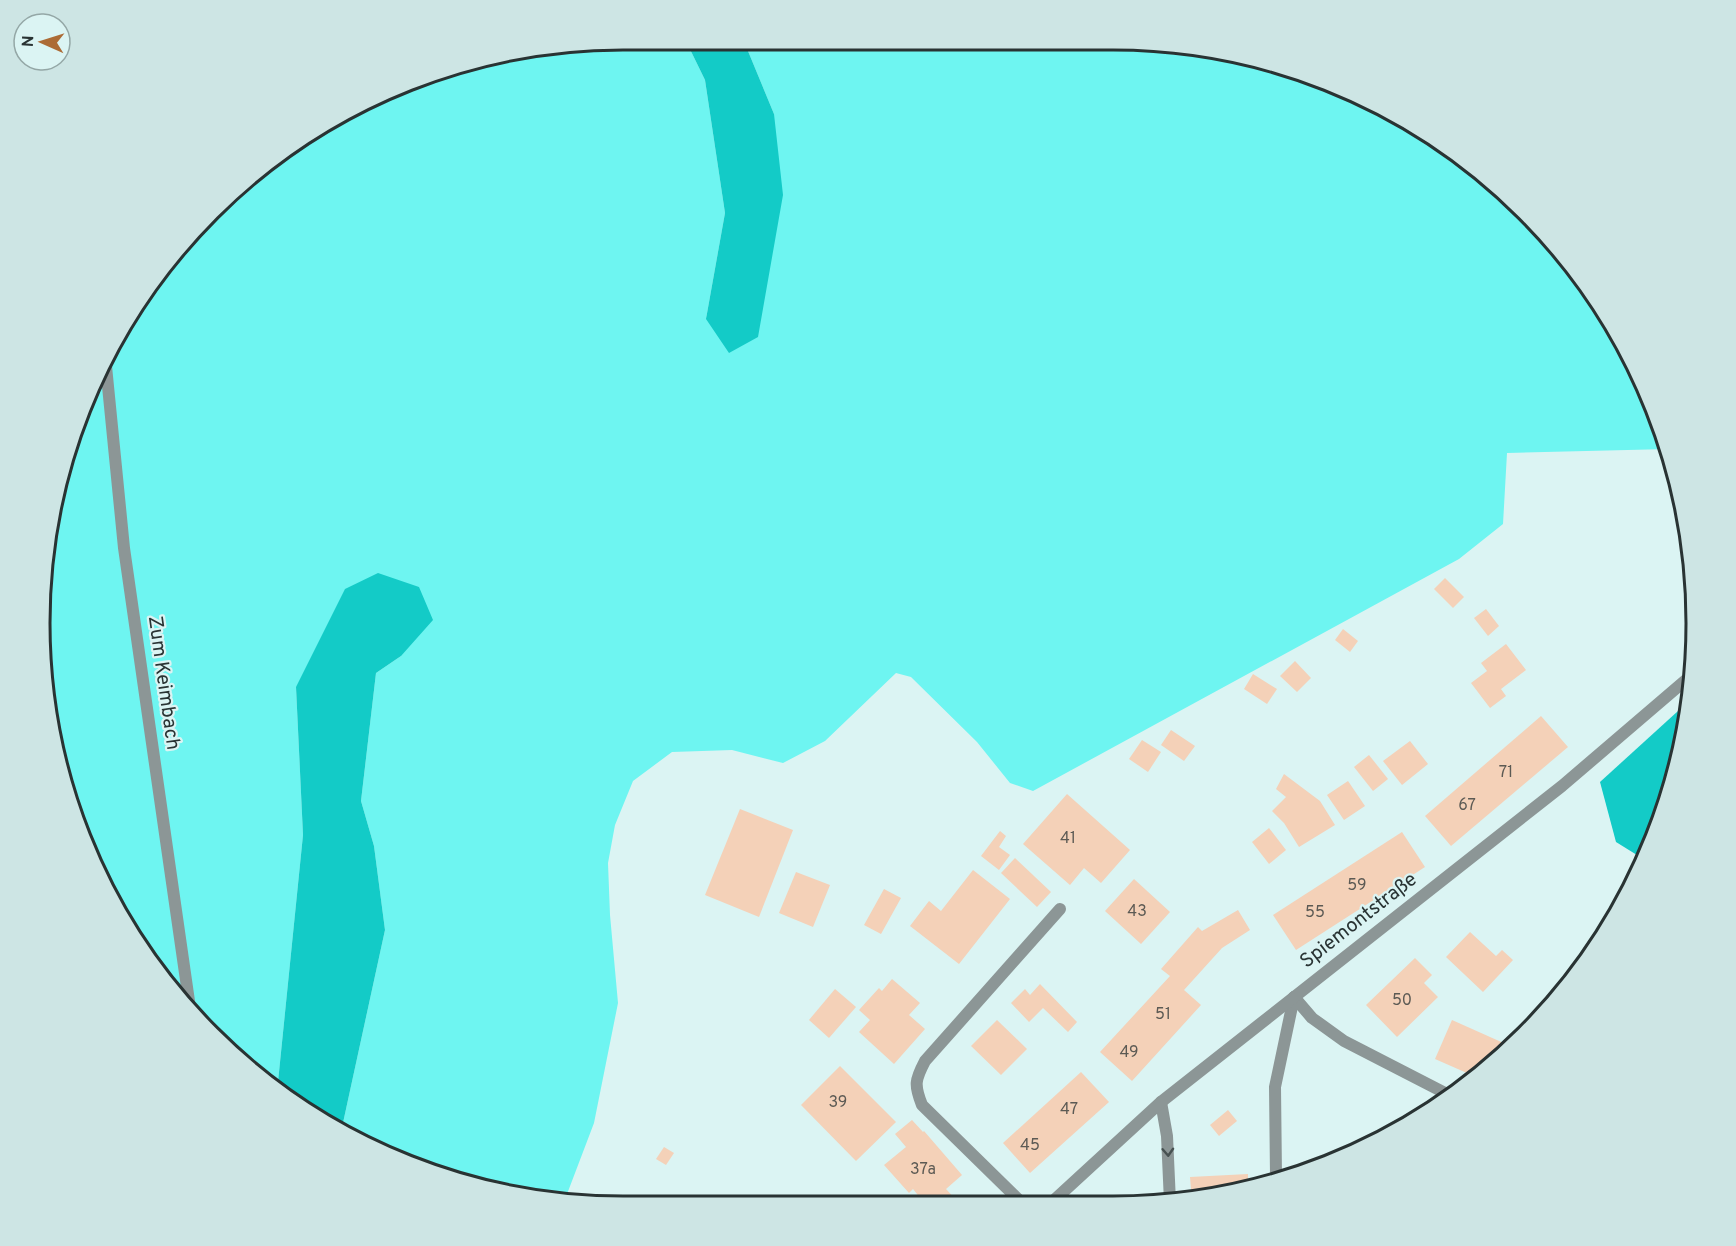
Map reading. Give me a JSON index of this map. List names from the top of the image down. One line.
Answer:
{"streets":{"street":["Zum Keimbach","Spiemontstraße"]},"house_numbers":["71","67","41","59","43","55","50","51","49","39","47","45","37a"],"north":"left"}
